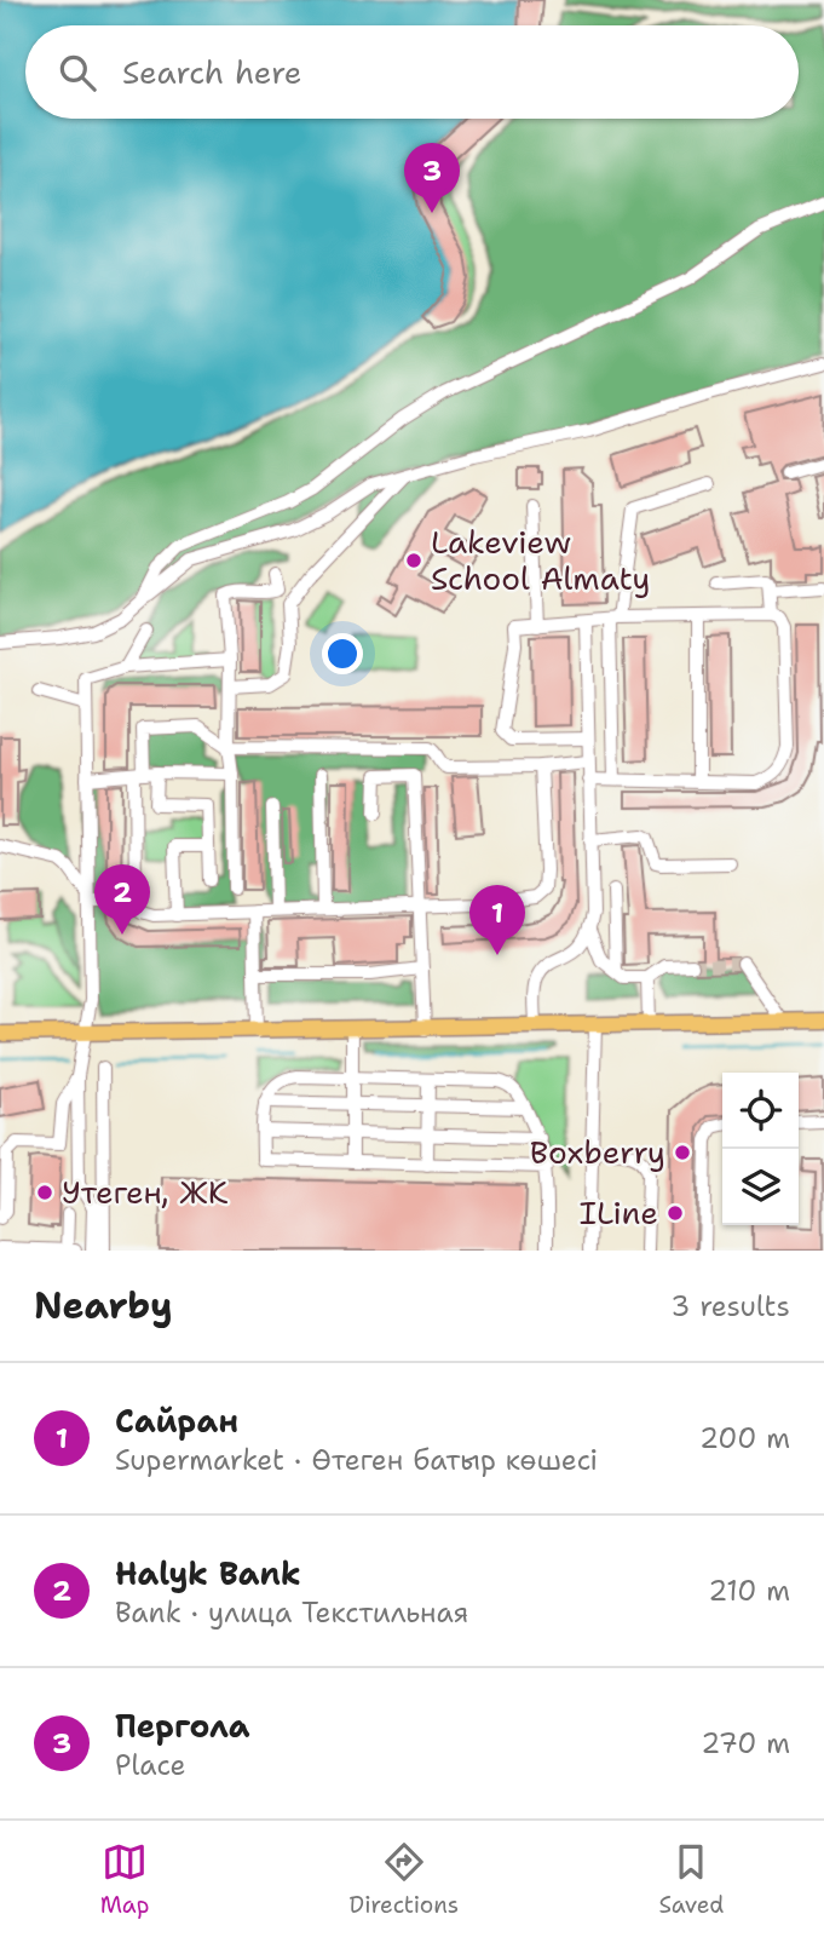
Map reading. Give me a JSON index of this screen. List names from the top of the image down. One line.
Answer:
{"places":["Lakeview School Almaty","Boxberry","Утеген, ЖК","ILine"],"page":{"search":"Search here","pins":["3","2","1"],"heading":["Nearby","3 results"],"list":[{"mark":"1","name":"Сайран","note":"Supermarket · Өтеген батыр көшесі","value":"200 m"},{"mark":"2","name":"Halyk Bank","note":"Bank · улица Текстильная","value":"210 m"},{"mark":"3","name":"Пергола","note":"Place","value":"270 m"}],"nav":["Map","Directions","Saved"]}}
